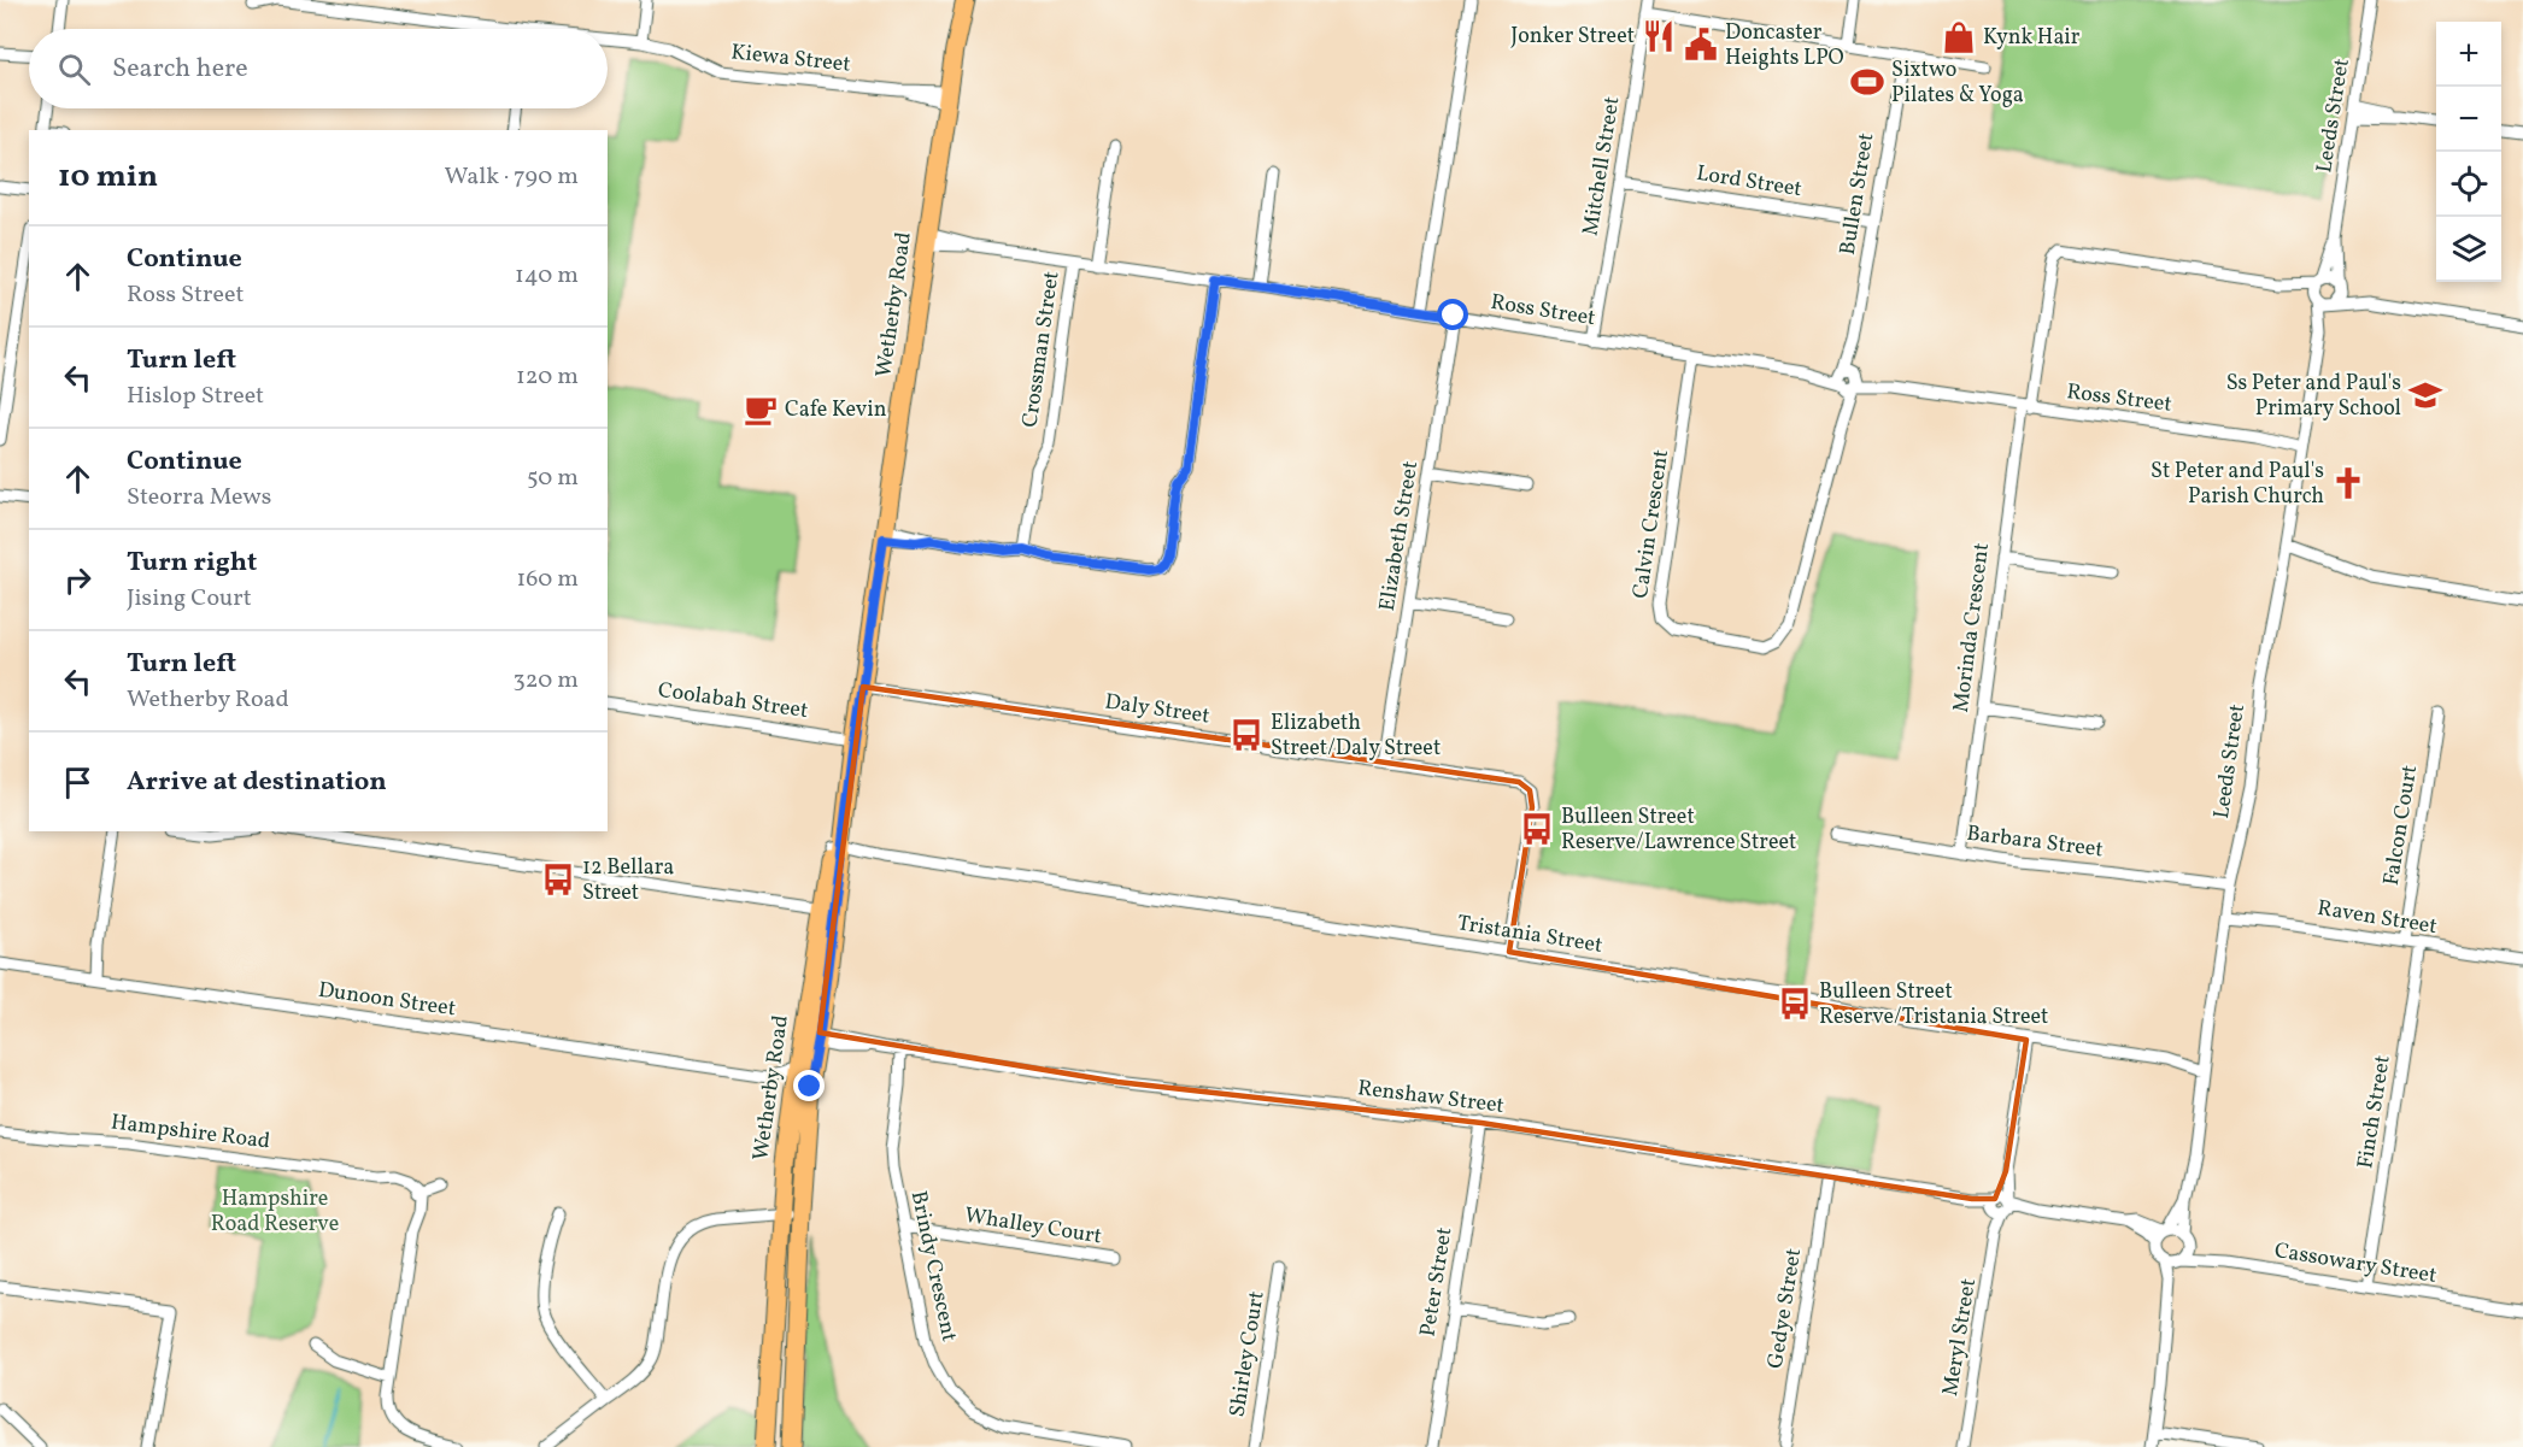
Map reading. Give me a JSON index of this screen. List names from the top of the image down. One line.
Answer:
{"streets":{"main road":["Wetherby Road"],"street":["Kiewa Street","Leeds Street","Mitchell Street","Lord Street","Bullen Street","Ross Street","Crossman Street","Calvin Crescent","Elizabeth Street","Morinda Crescent","Coolabah Street","Daly Street","Falcon Court","Barbara Street","Raven Street","Tristania Street","Dunoon Street","Renshaw Street","Finch Street","Hampshire Road","Whalley Court","Cassowary Street","Brindy Crescent","Peter Street","Gedye Street","Meryl Street","Shirley Court"]},"crossings":[["Kiewa Street","Wetherby Road"],["Leeds Street","Ross Street"],["Leeds Street","Morinda Crescent"],["Leeds Street","Barbara Street"],["Leeds Street","Raven Street"],["Leeds Street","Tristania Street"],["Leeds Street","Renshaw Street"],["Leeds Street","Cassowary Street"],["Mitchell Street","Lord Street"],["Mitchell Street","Ross Street"],["Lord Street","Bullen Street"],["Bullen Street","Ross Street"],["Bullen Street","Calvin Crescent"],["Wetherby Road","Ross Street"],["Wetherby Road","Coolabah Street"],["Wetherby Road","Daly Street"],["Wetherby Road","Tristania Street"],["Wetherby Road","Dunoon Street"],["Wetherby Road","Renshaw Street"],["Ross Street","Crossman Street"],["Ross Street","Calvin Crescent"],["Ross Street","Elizabeth Street"],["Ross Street","Morinda Crescent"],["Elizabeth Street","Daly Street"],["Morinda Crescent","Barbara Street"],["Daly Street","Tristania Street"],["Falcon Court","Raven Street"],["Raven Street","Finch Street"],["Renshaw Street","Cassowary Street"],["Renshaw Street","Brindy Crescent"],["Renshaw Street","Peter Street"],["Renshaw Street","Gedye Street"],["Renshaw Street","Meryl Street"],["Finch Street","Cassowary Street"],["Whalley Court","Brindy Crescent"]],"parks":["Hampshire Road Reserve"],"places":{"restaurant":["Jonker Street"],"shop":["Kynk Hair"],"public building":["Doncaster Heights LPO"],"sports":["Sixtwo Pilates & Yoga"],"school or university":["Ss Peter and Paul's Primary School"],"cafe":["Cafe Kevin"],"church":["St Peter and Paul's Parish Church"],"bus stop":["Elizabeth Street/Daly Street","Bulleen Street Reserve/Lawrence Street","12 Bellara Street","Bulleen Street Reserve/Tristania Street"]},"page":{"map_buttons":["+","−"],"search":"Search here","heading":["10 min","Walk · 790 m"],"list":[["Continue","Ross Street","140 m"],["Turn left","Hislop Street","120 m"],["Continue","Steorra Mews","50 m"],["Turn right","Jising Court","160 m"],["Turn left","Wetherby Road","320 m"],"Arrive at destination"]}}
